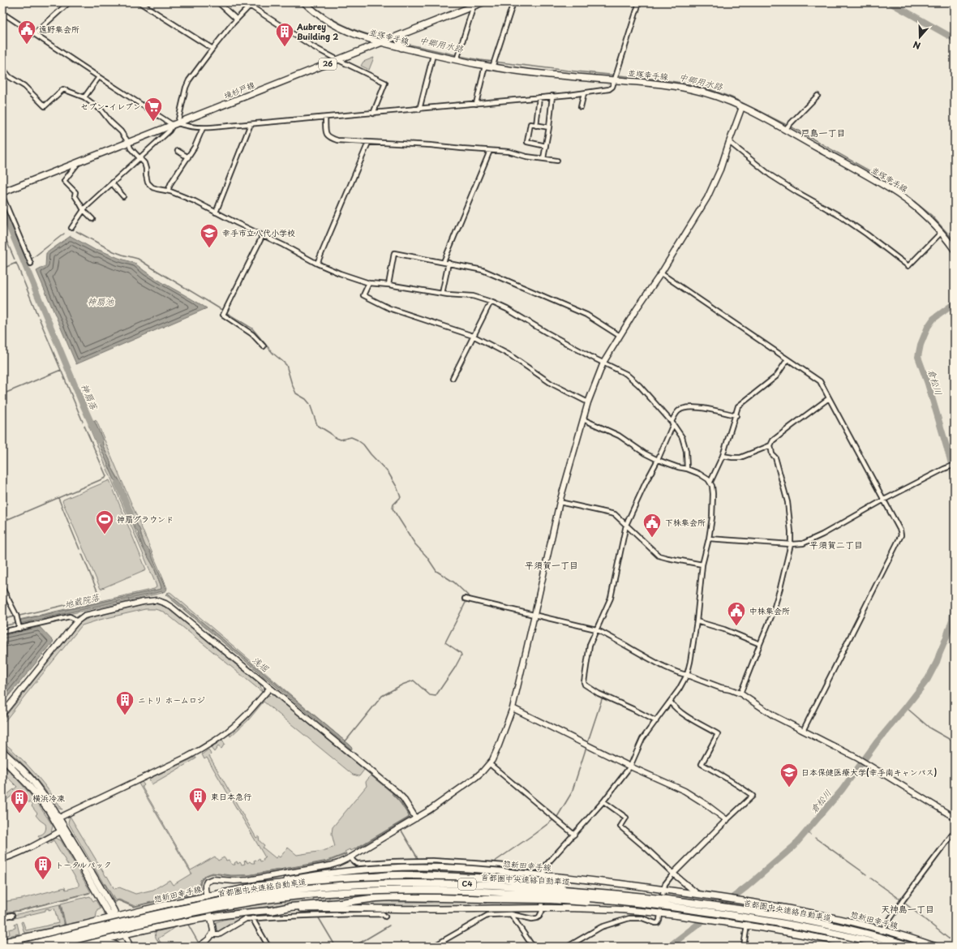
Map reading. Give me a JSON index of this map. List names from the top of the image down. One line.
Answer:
{"streets":{"highway":["首都圏中央連絡自動車道","C4"],"main road":["並塚幸手線","26","境杉戸線","惣新田幸手線"]},"crossings":[["並塚幸手線","境杉戸線"]],"districts":["戸島一丁目","平須賀二丁目","平須賀一丁目","天神島一丁目"],"water":["中郷用水路","神扇池","倉松川","神扇落","地蔵院落","浅堀"],"places":{"public building":["遠野集会所","下株集会所","中株集会所"],"building":["Aubrey Building 2","ニトリ ホームロジ","東日本急行","横浜冷凍","トータルパック"],"supermarket":["セブン-イレブン"],"school or university":["幸手市立八代小学校","日本保健医療大学(幸手南キャンパス)"],"sports":["神扇グラウンド"]},"north":"bottom"}
